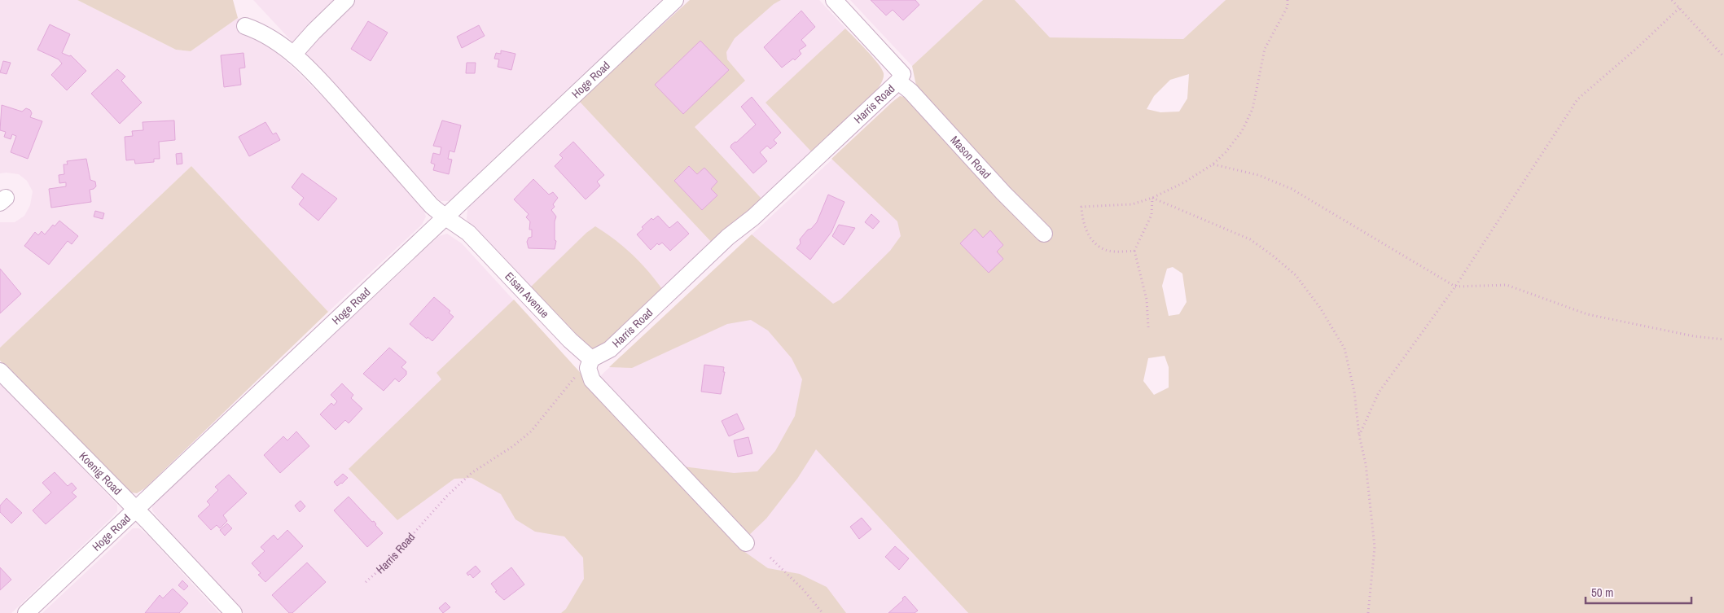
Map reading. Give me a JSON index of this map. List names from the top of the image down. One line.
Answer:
{"streets":{"street":["Hoge Road","Harris Road","Mason Road","Eisan Avenue","Koenig Road"]},"crossings":[["Hoge Road","Eisan Avenue"],["Hoge Road","Koenig Road"],["Harris Road","Mason Road"],["Harris Road","Eisan Avenue"]],"scale_bar":"50 m"}
